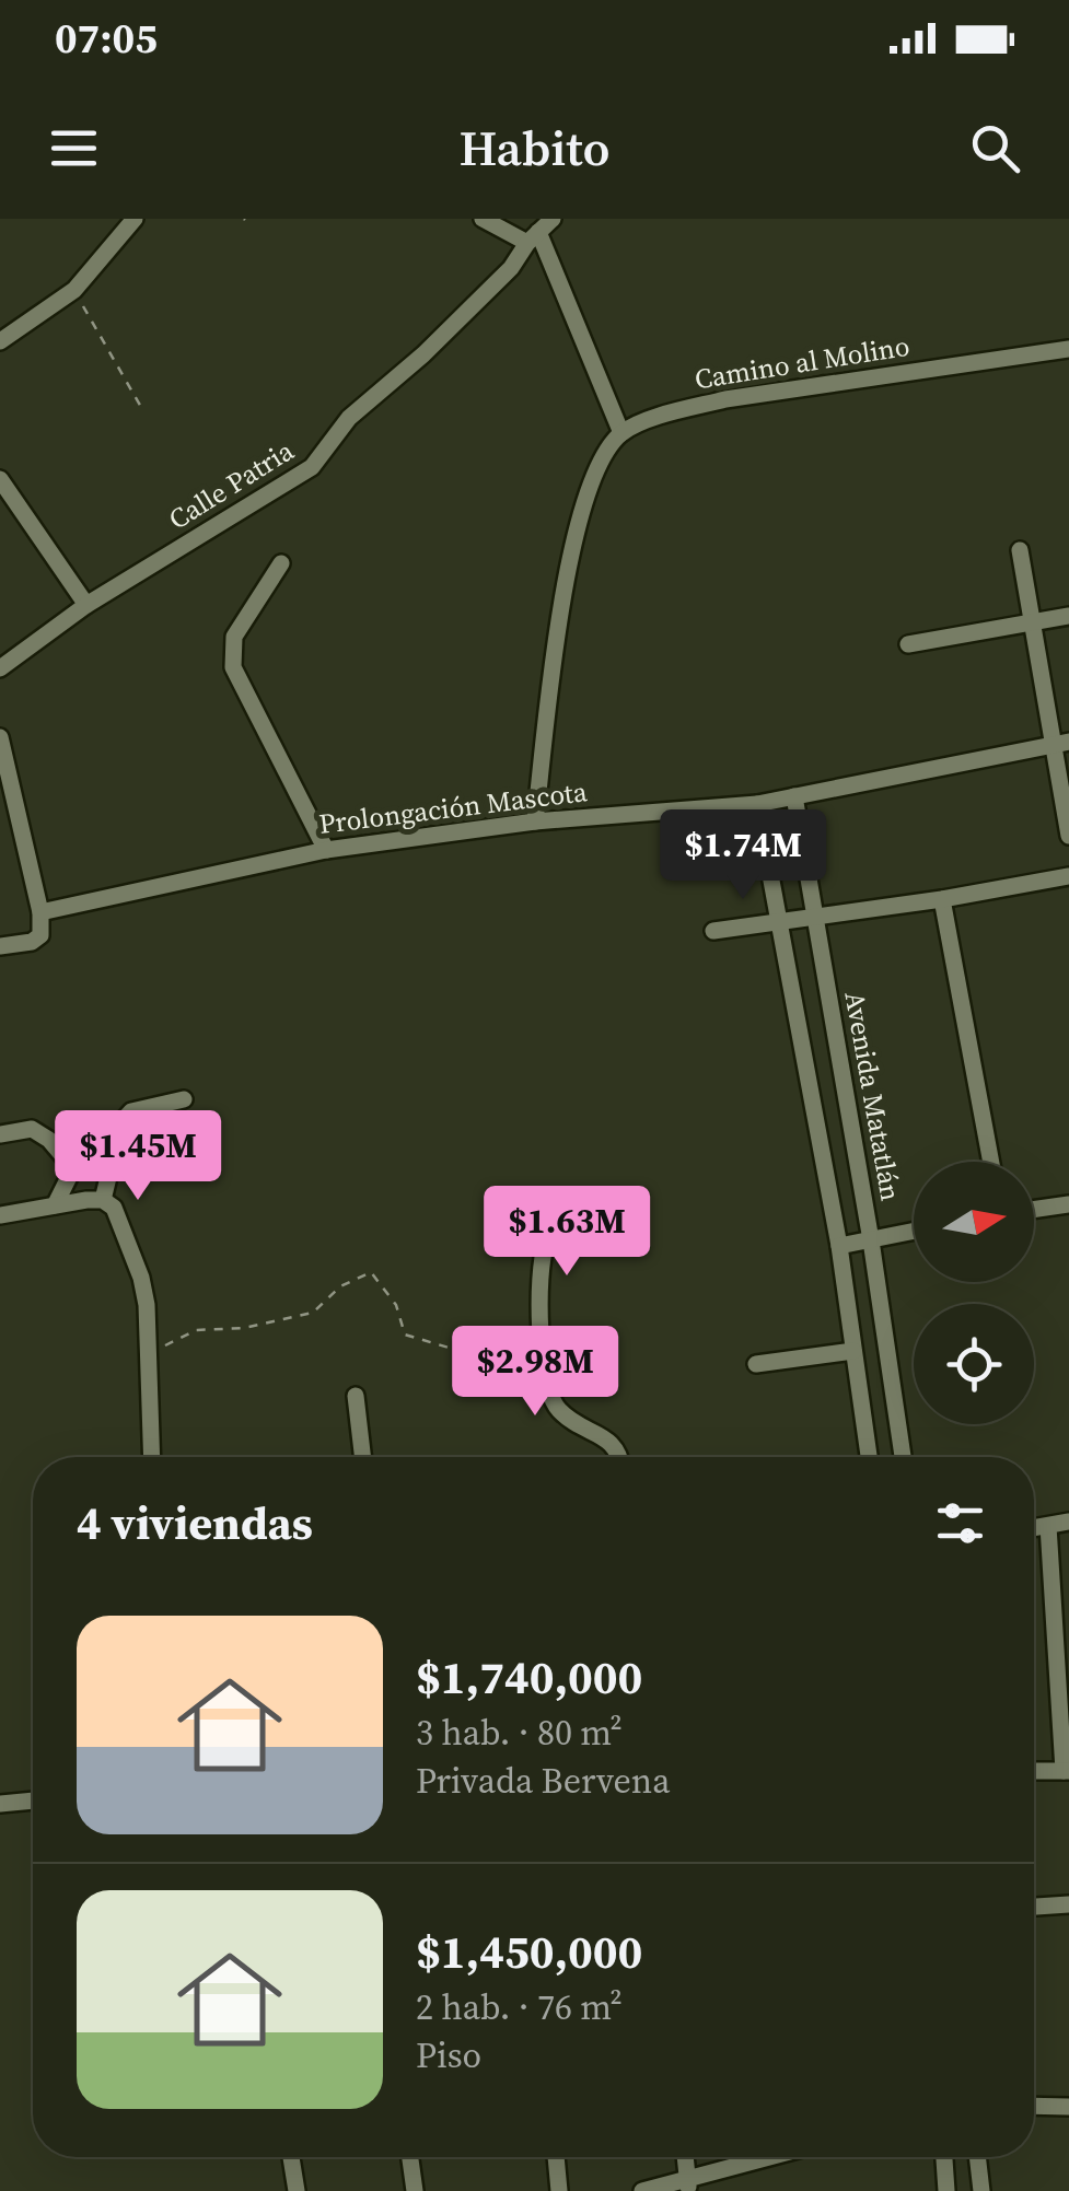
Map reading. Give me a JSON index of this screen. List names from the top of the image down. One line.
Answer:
{"streets":{"street":["Camino al Molino","Calle Patria","Prolongación Mascota","Avenida Matatlán"]},"crossings":[["Prolongación Mascota","Avenida Matatlán"]],"north":"right","page":{"status":"07:05","header":"Habito","price":["$1.74M","$1.45M","$1.63M","$2.98M"],"heading":"4 viviendas","list":[{"name":"$1,740,000","note":"3 hab. · 80 m² · Privada Bervena"},{"name":"$1,450,000","note":"2 hab. · 76 m² · Piso"}]}}
